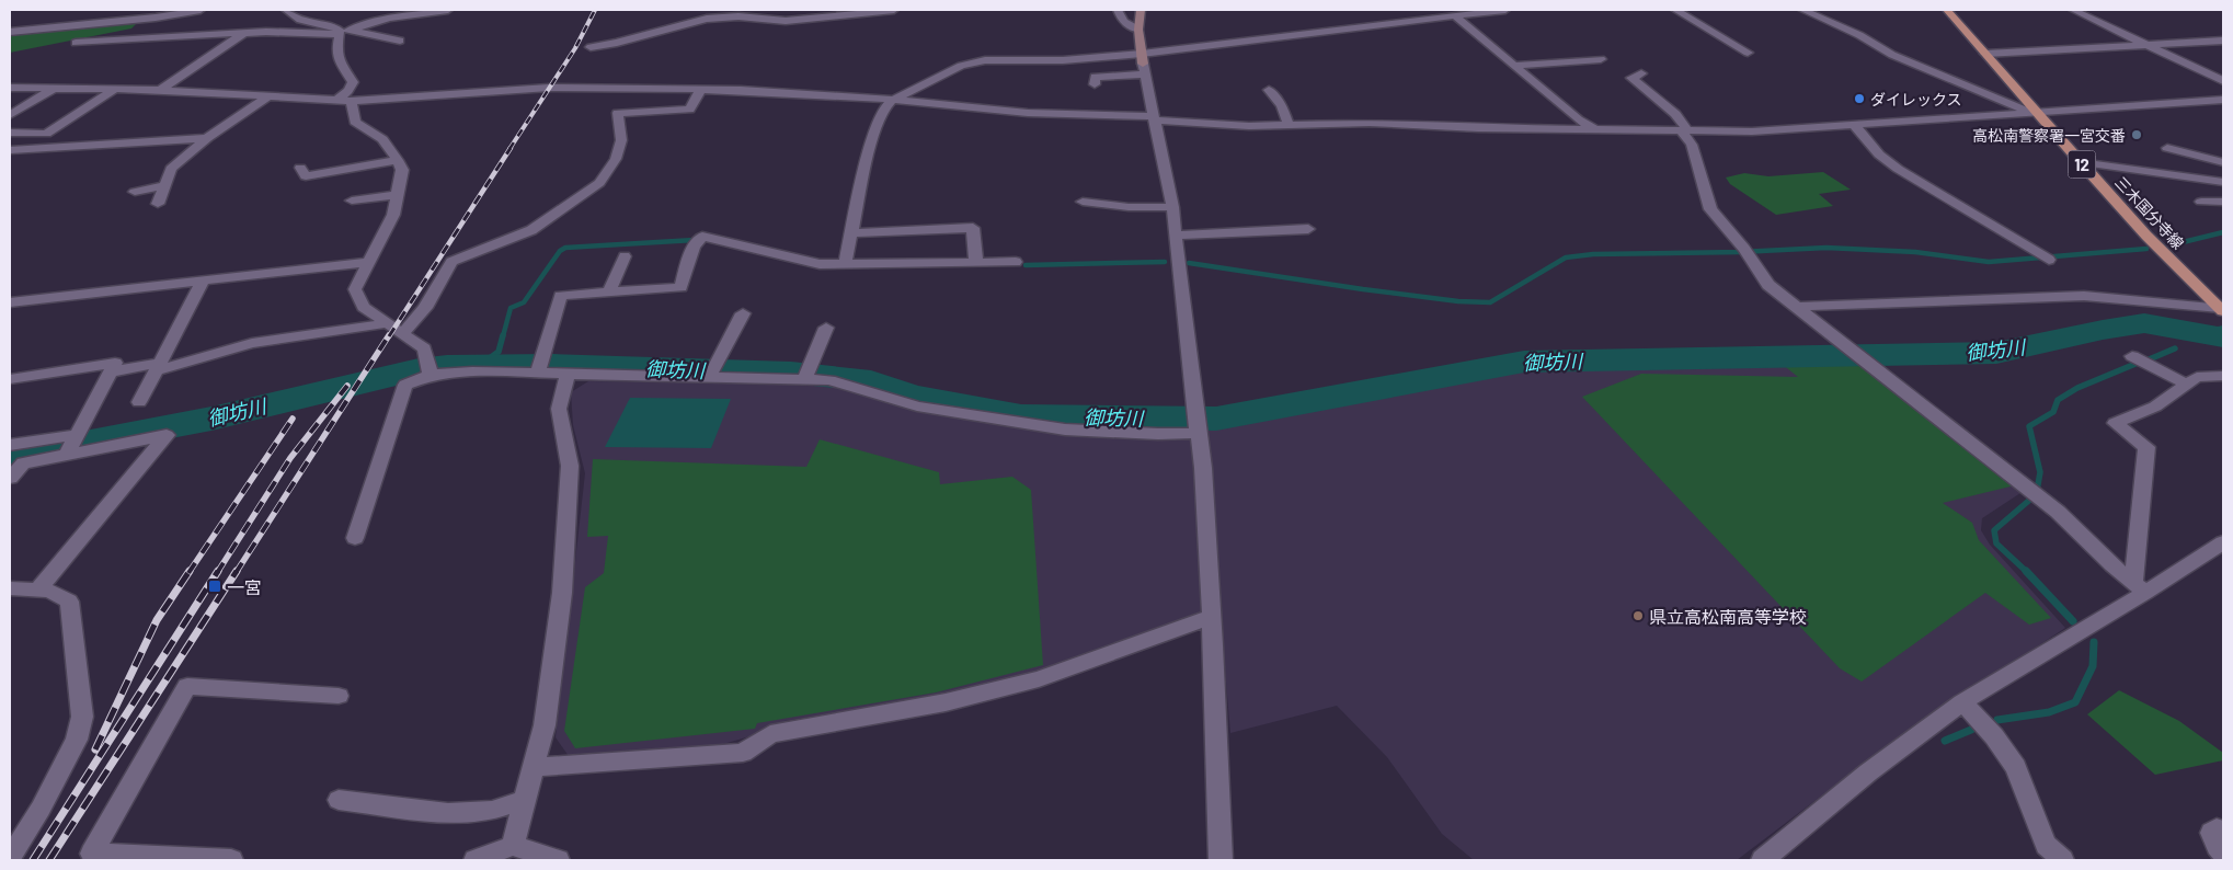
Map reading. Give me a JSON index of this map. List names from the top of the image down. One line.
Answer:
{"streets":{"main road":["12","三木国分寺線"]},"water":["御坊川"],"places":{"other":["ダイレックス","高松南警察署一宮交番","県立高松南高等学校"],"transit":["一宮"]}}
